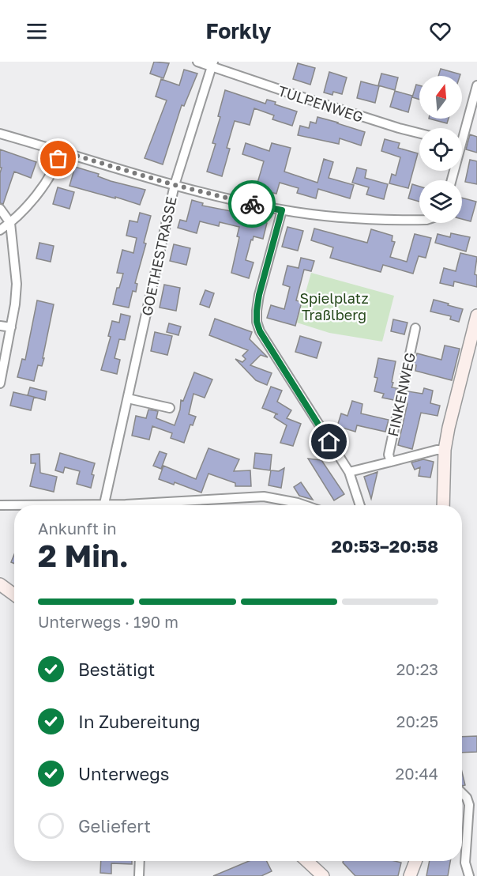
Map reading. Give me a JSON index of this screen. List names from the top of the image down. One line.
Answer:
{"streets":{"street":["TULPENWEG","GOETHESTRASSE","FINKENWEG"]},"crossings":[["TULPENWEG","GOETHESTRASSE"]],"parks":["Spielplatz Traßlberg"],"north":"top","page":{"header":"Forkly","heading":["2 Min.","Ankunft in","20:53–20:58"],"bar":"Unterwegs · 190 m","list":[["Bestätigt","20:23"],["In Zubereitung","20:25"],["Unterwegs","20:44"],"Geliefert"]}}
